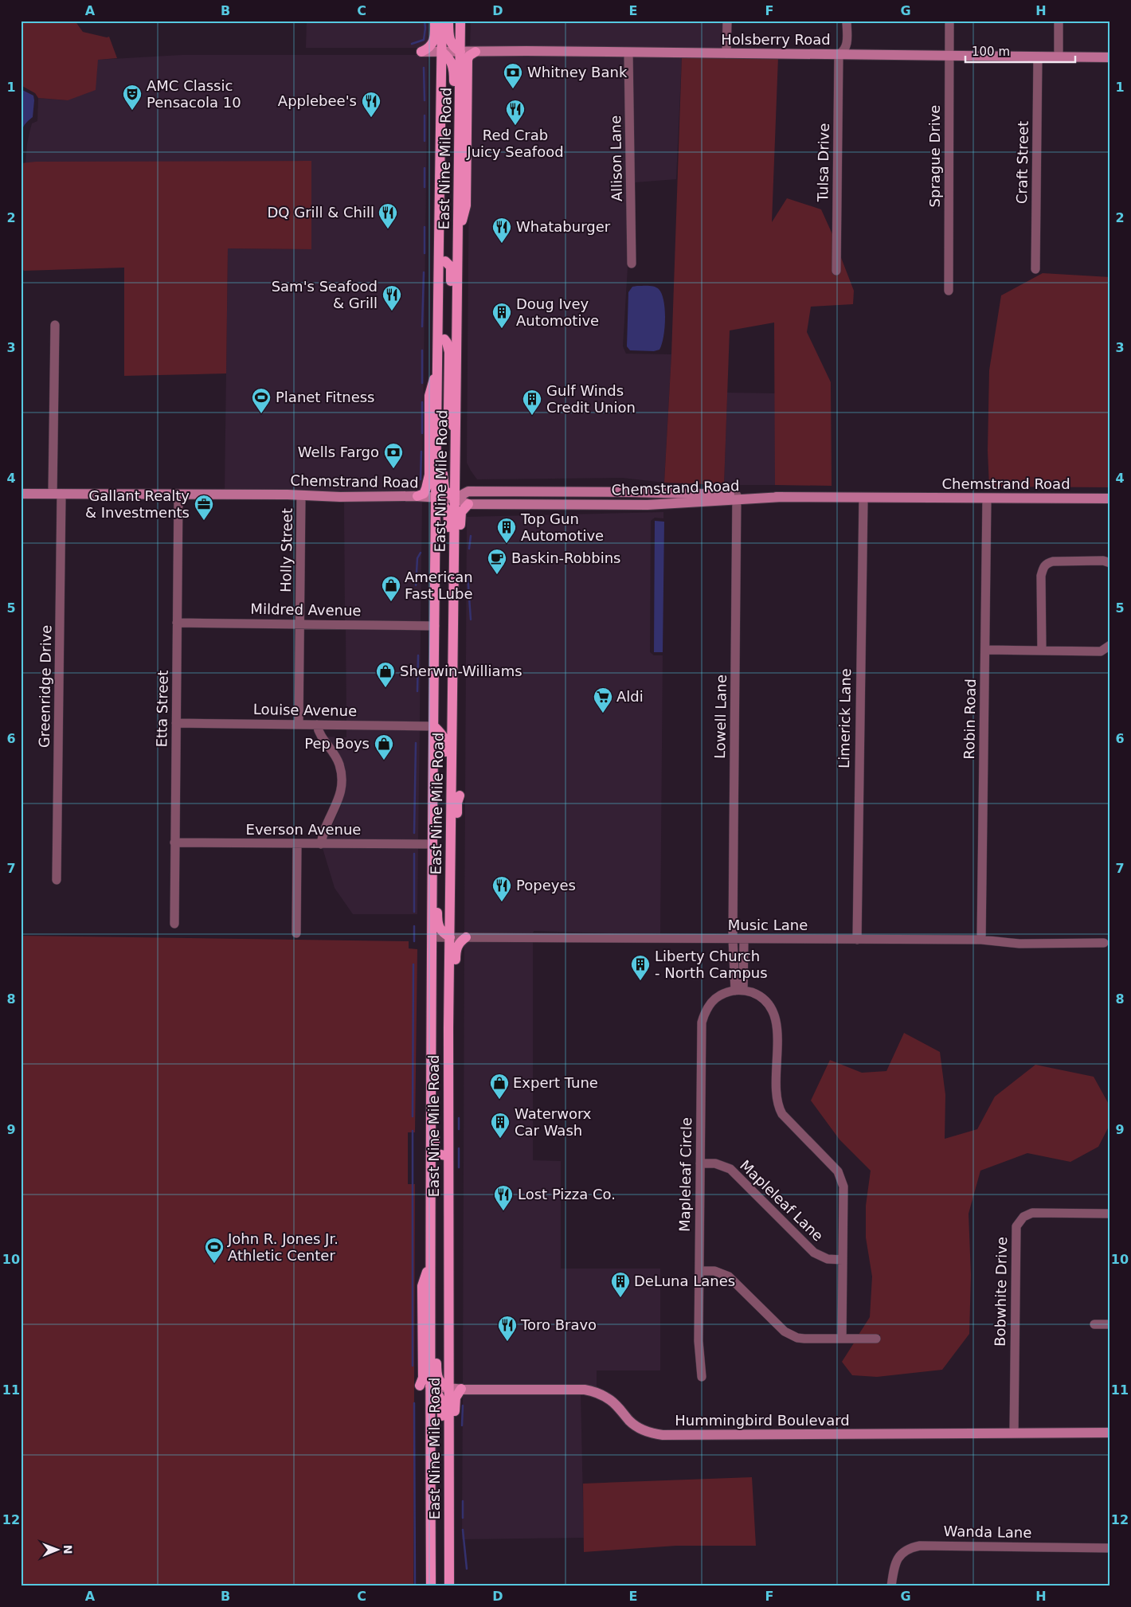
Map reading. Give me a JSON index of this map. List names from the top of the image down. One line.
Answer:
{"streets":{"main road":["East Nine Mile Road"],"street":["Holsberry Road","Sprague Drive","Allison Lane","Tulsa Drive","Craft Street","Chemstrand Road","Holly Street","Mildred Avenue","Greenridge Drive","Etta Street","Louise Avenue","Lowell Lane","Limerick Lane","Robin Road","Everson Avenue","Music Lane","Mapleleaf Circle","Mapleleaf Lane","Bobwhite Drive","Hummingbird Boulevard","Wanda Lane"]},"crossings":[["Holsberry Road","Sprague Drive"],["Holsberry Road","East Nine Mile Road"],["Holsberry Road","Allison Lane"],["Holsberry Road","Tulsa Drive"],["Holsberry Road","Craft Street"],["East Nine Mile Road","Chemstrand Road"],["East Nine Mile Road","Mildred Avenue"],["East Nine Mile Road","Louise Avenue"],["East Nine Mile Road","Everson Avenue"],["East Nine Mile Road","Music Lane"],["East Nine Mile Road","Hummingbird Boulevard"],["Chemstrand Road","Holly Street"],["Chemstrand Road","Greenridge Drive"],["Chemstrand Road","Etta Street"],["Chemstrand Road","Lowell Lane"],["Chemstrand Road","Limerick Lane"],["Chemstrand Road","Robin Road"],["Holly Street","Mildred Avenue"],["Holly Street","Louise Avenue"],["Mildred Avenue","Etta Street"],["Etta Street","Louise Avenue"],["Etta Street","Everson Avenue"],["Lowell Lane","Music Lane"],["Limerick Lane","Music Lane"],["Robin Road","Music Lane"],["Mapleleaf Circle","Mapleleaf Lane"],["Bobwhite Drive","Hummingbird Boulevard"]],"places":{"bank":["Whitney Bank","Wells Fargo"],"theatre":["AMC Classic Pensacola 10"],"restaurant":["Applebee's","Red Crab Juicy Seafood","DQ Grill & Chill","Whataburger","Sam's Seafood & Grill","Popeyes","Lost Pizza Co.","Toro Bravo"],"building":["Doug Ivey Automotive","Gulf Winds Credit Union","Top Gun Automotive","Liberty Church - North Campus","Waterworx Car Wash","DeLuna Lanes"],"sports":["Planet Fitness","John R. Jones Jr. Athletic Center"],"office":["Gallant Realty & Investments"],"cafe":["Baskin-Robbins"],"shop":["American Fast Lube","Sherwin-Williams","Pep Boys","Expert Tune"],"supermarket":["Aldi"]},"scale_bar":"100 m","north":"right","grid":{"columns":["A","B","C","D","E","F","G","H"],"rows":["1","2","3","4","5","6","7","8","9","10","11","12"]}}
